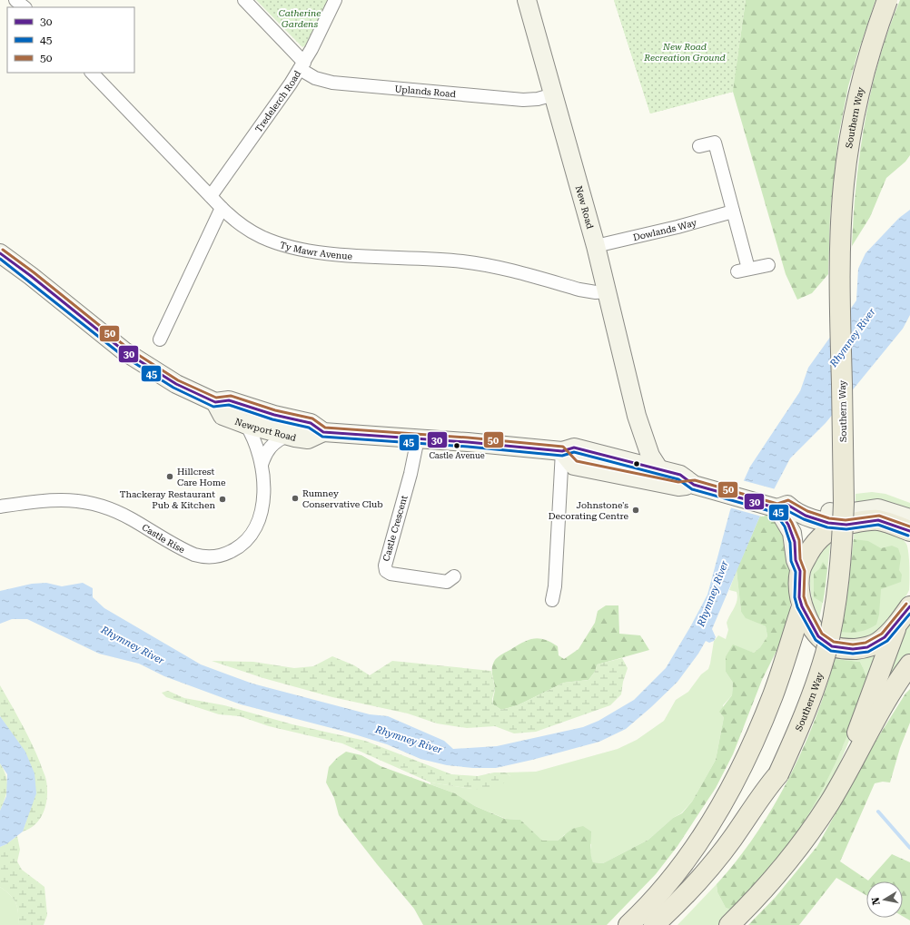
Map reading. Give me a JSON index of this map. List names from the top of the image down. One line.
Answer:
{"streets":{"main road":["Southern Way","New Road","Newport Road"],"street":["Uplands Road","Tredelerch Road","Dowlands Way","Ty Mawr Avenue","Castle Crescent","Castle Rise"]},"crossings":[["Uplands Road","Tredelerch Road"],["Uplands Road","New Road"],["Tredelerch Road","Ty Mawr Avenue"],["New Road","Dowlands Way"],["New Road","Ty Mawr Avenue"],["New Road","Newport Road"],["Newport Road","Castle Crescent"],["Newport Road","Castle Rise"]],"water":["Rhymney River"],"parks":["Catherine Gardens","New Road Recreation Ground"],"places":["Castle Avenue","Hillcrest Care Home","Rumney Conservative Club","Thackeray Restaurant Pub & Kitchen","Johnstone's Decorating Centre"],"lines":["transit line 50","transit line 30","transit line 45"],"legend":["30","45","50"],"north":"left"}
